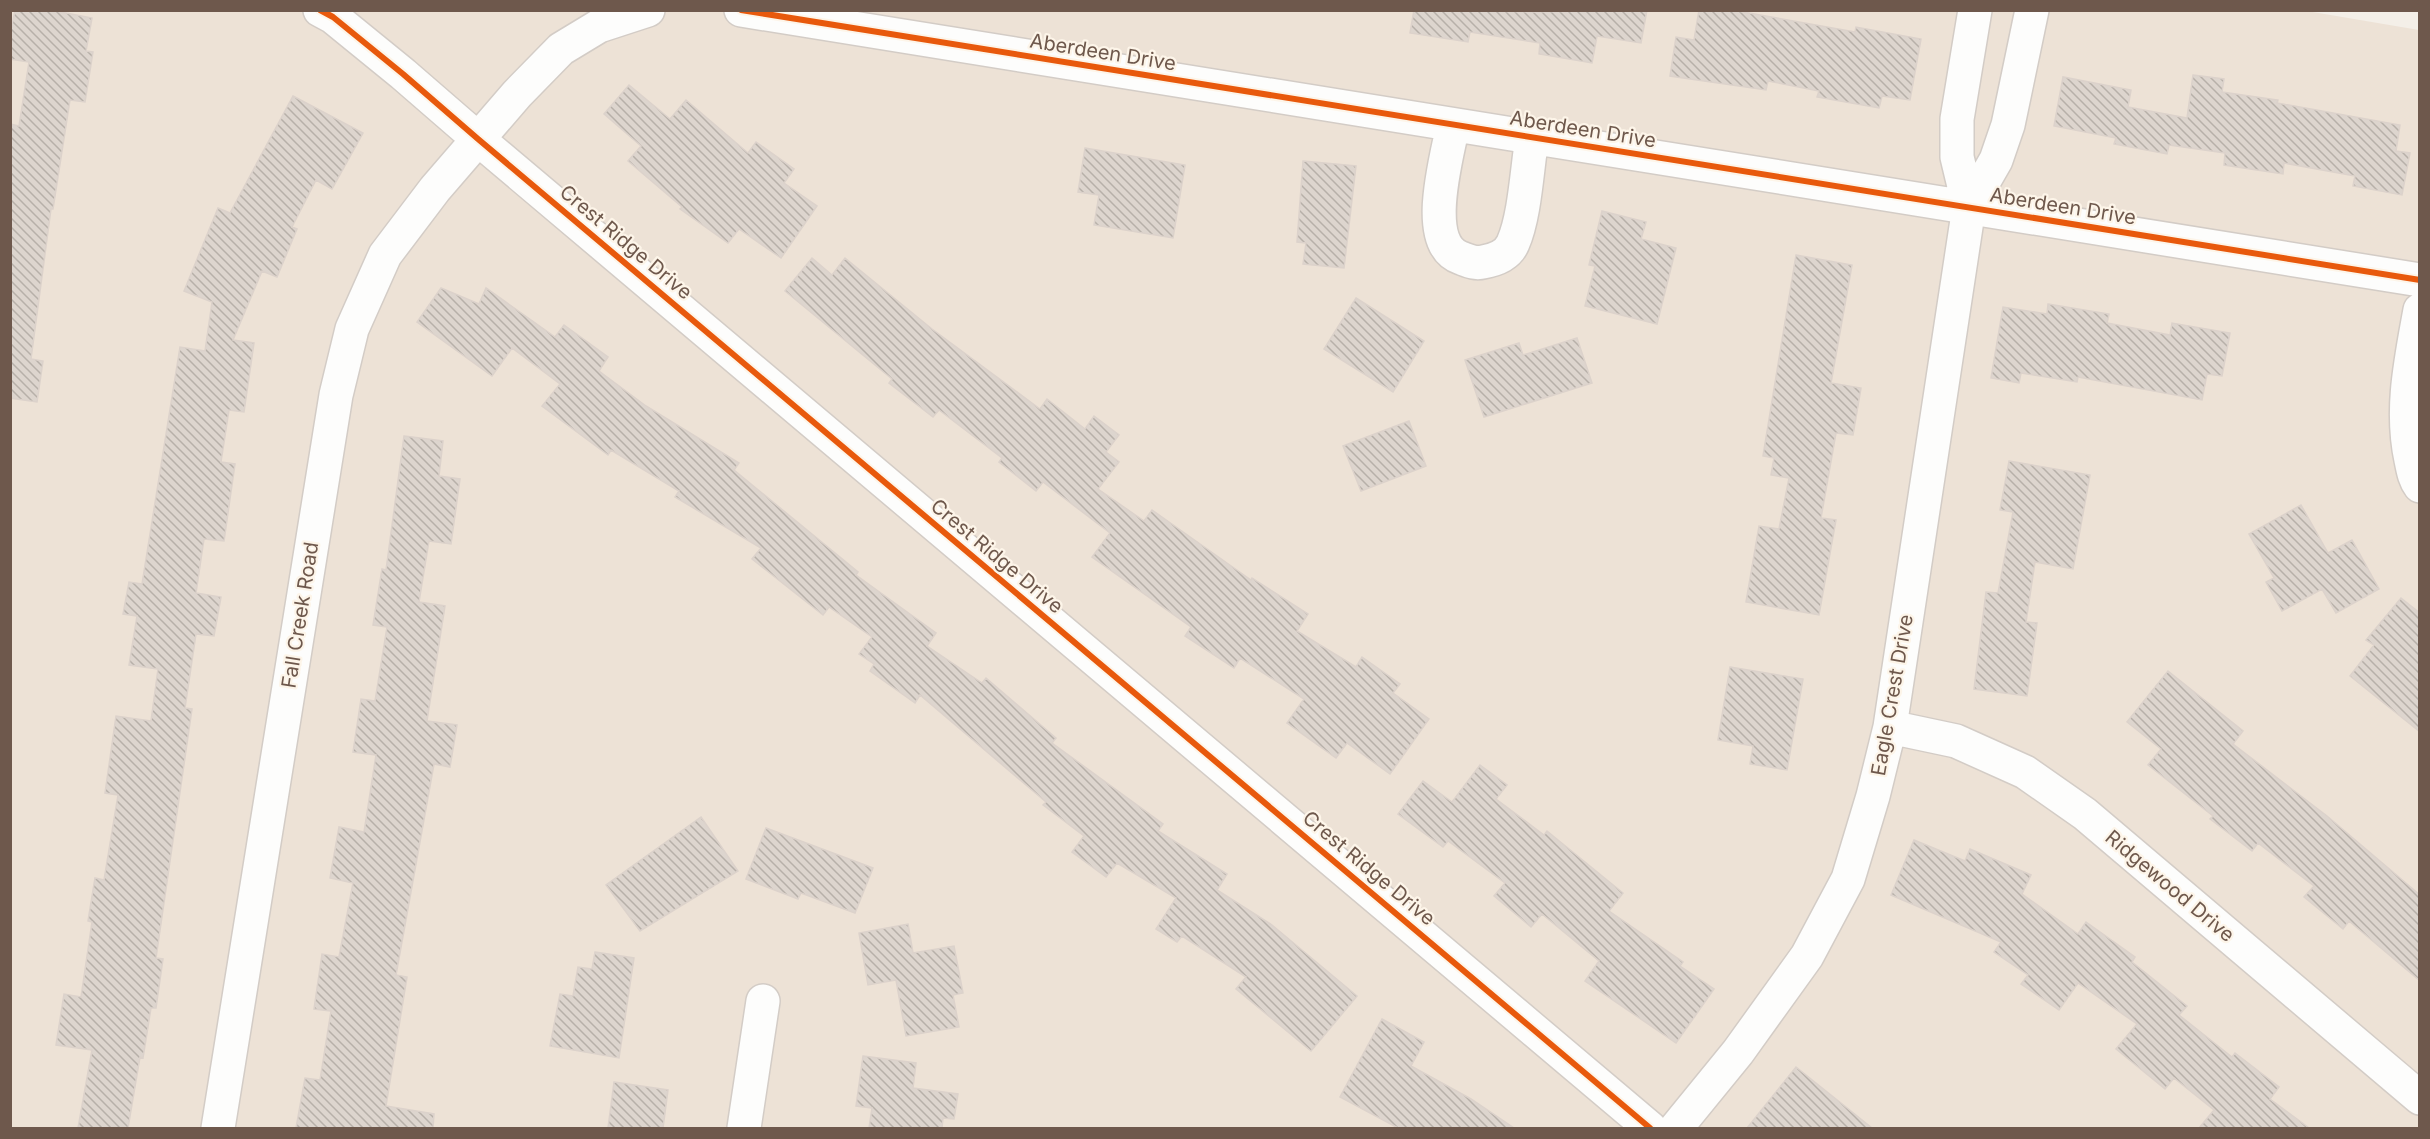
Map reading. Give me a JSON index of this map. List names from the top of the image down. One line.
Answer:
{"streets":{"street":["Aberdeen Drive","Crest Ridge Drive","Fall Creek Road","Eagle Crest Drive","Ridgewood Drive"]},"crossings":[["Aberdeen Drive","Eagle Crest Drive"],["Crest Ridge Drive","Fall Creek Road"],["Eagle Crest Drive","Ridgewood Drive"]]}
